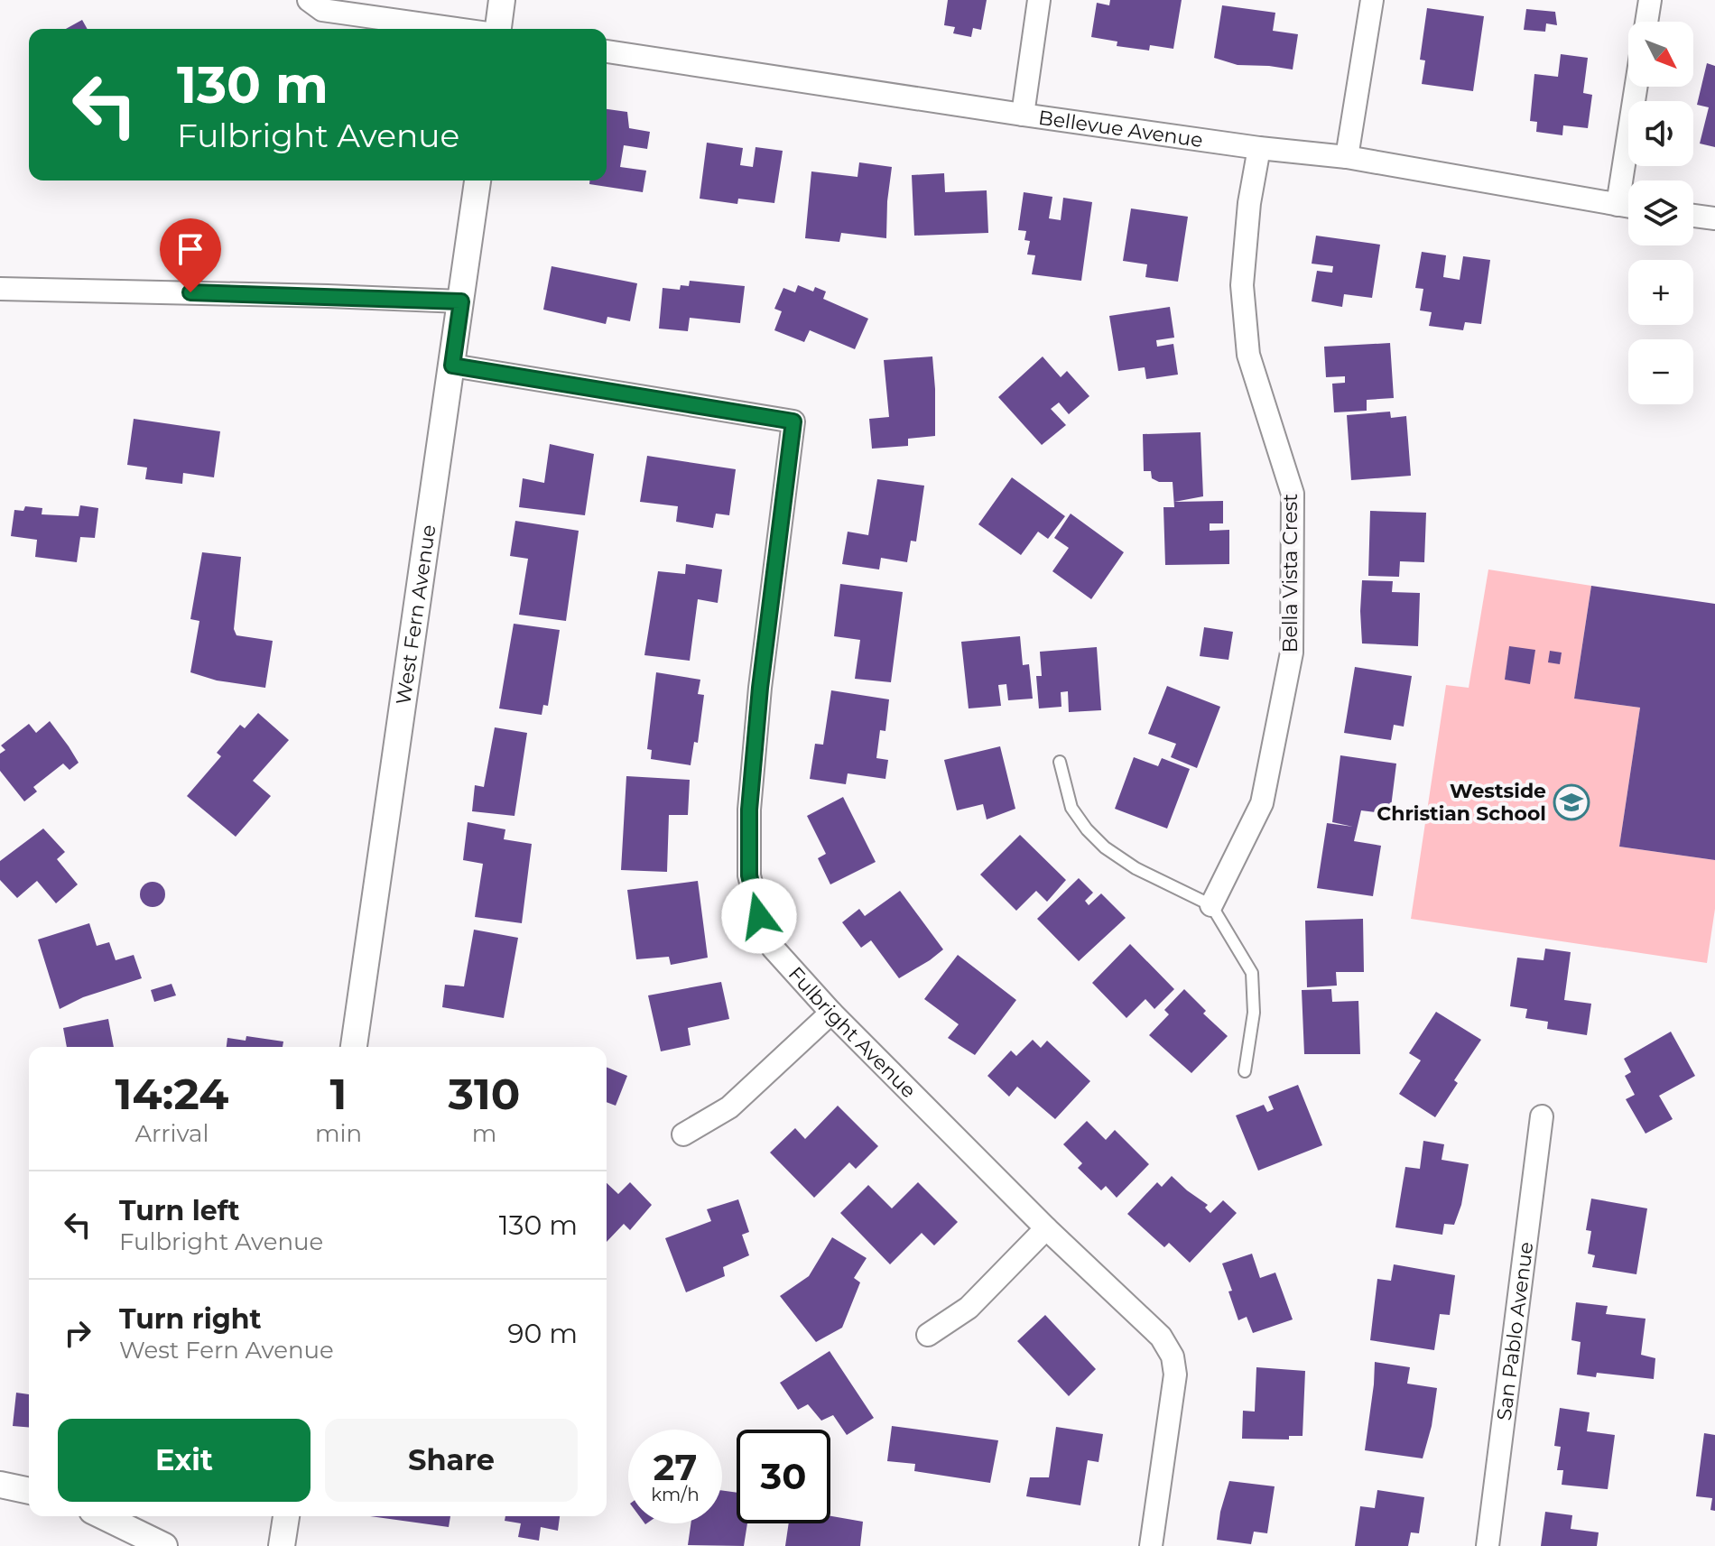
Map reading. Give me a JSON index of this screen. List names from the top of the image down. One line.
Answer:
{"streets":{"street":["Bellevue Avenue","Bella Vista Crest","West Fern Avenue","Fulbright Avenue","San Pablo Avenue"]},"crossings":[["Bellevue Avenue","Bella Vista Crest"],["West Fern Avenue","Fulbright Avenue"]],"places":{"school or university":["Westside Christian School"]},"north":"bottom right","page":{"map_buttons":["+","−"],"turn":["130 m","Fulbright Avenue"],"eta":["14:24","Arrival","1","min","310","m"],"list":[{"name":"Turn left","note":"Fulbright Avenue","value":"130 m"},{"name":"Turn right","note":"West Fern Avenue","value":"90 m"}],"buttons":["Exit","Share"],"speed":"27 km/h","limit":"30"}}
